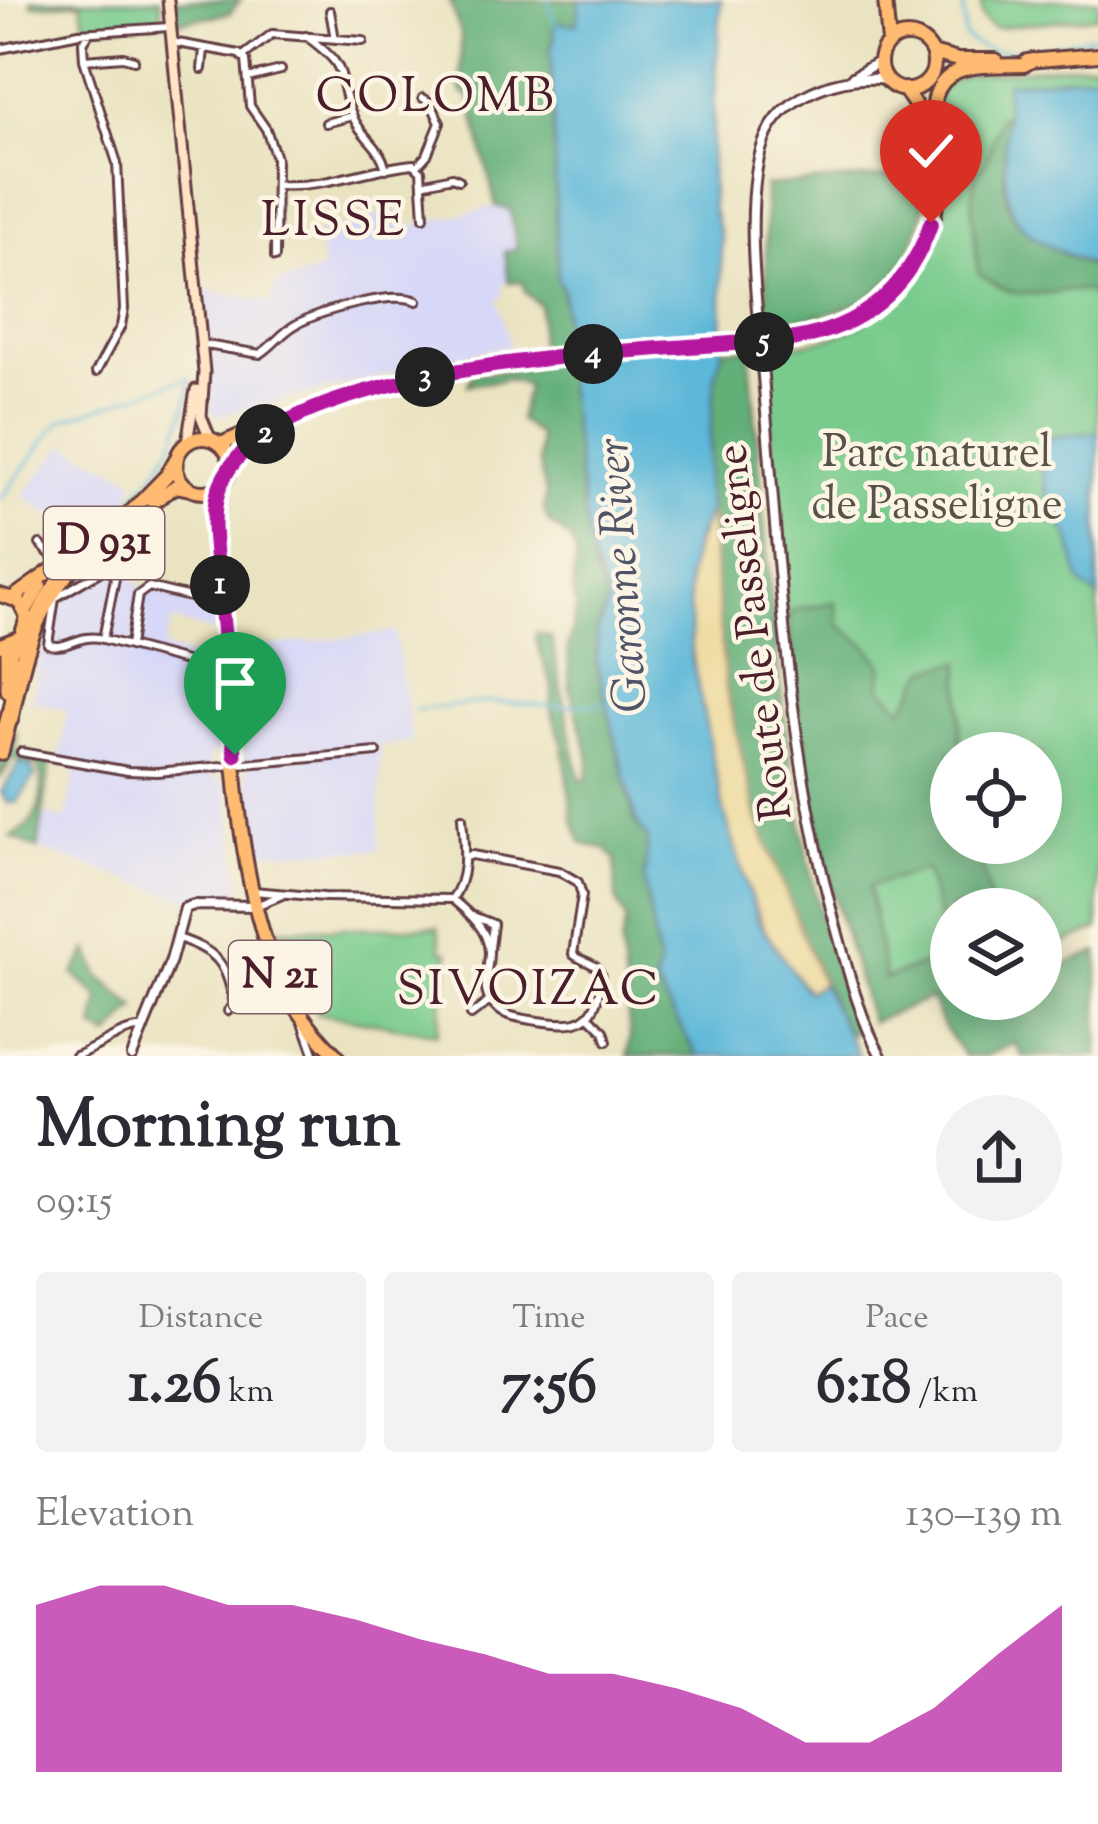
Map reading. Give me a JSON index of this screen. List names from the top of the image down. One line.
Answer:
{"streets":{"main road":["D 931","N 21"],"street":["Route de Passeligne"]},"crossings":[["D 931","N 21"]],"districts":["COLOMB","LISSE","SIVOIZAC"],"water":["Garonne River"],"parks":["Parc naturel de Passeligne"],"page":{"pins":["5","4","3","2","1"],"heading":["Morning run","09:15"],"stats":[["Distance","1.26 km"],["Time","7:56"],["Pace","6:18 /km"]],"chart":["Elevation","130–139 m"]}}
